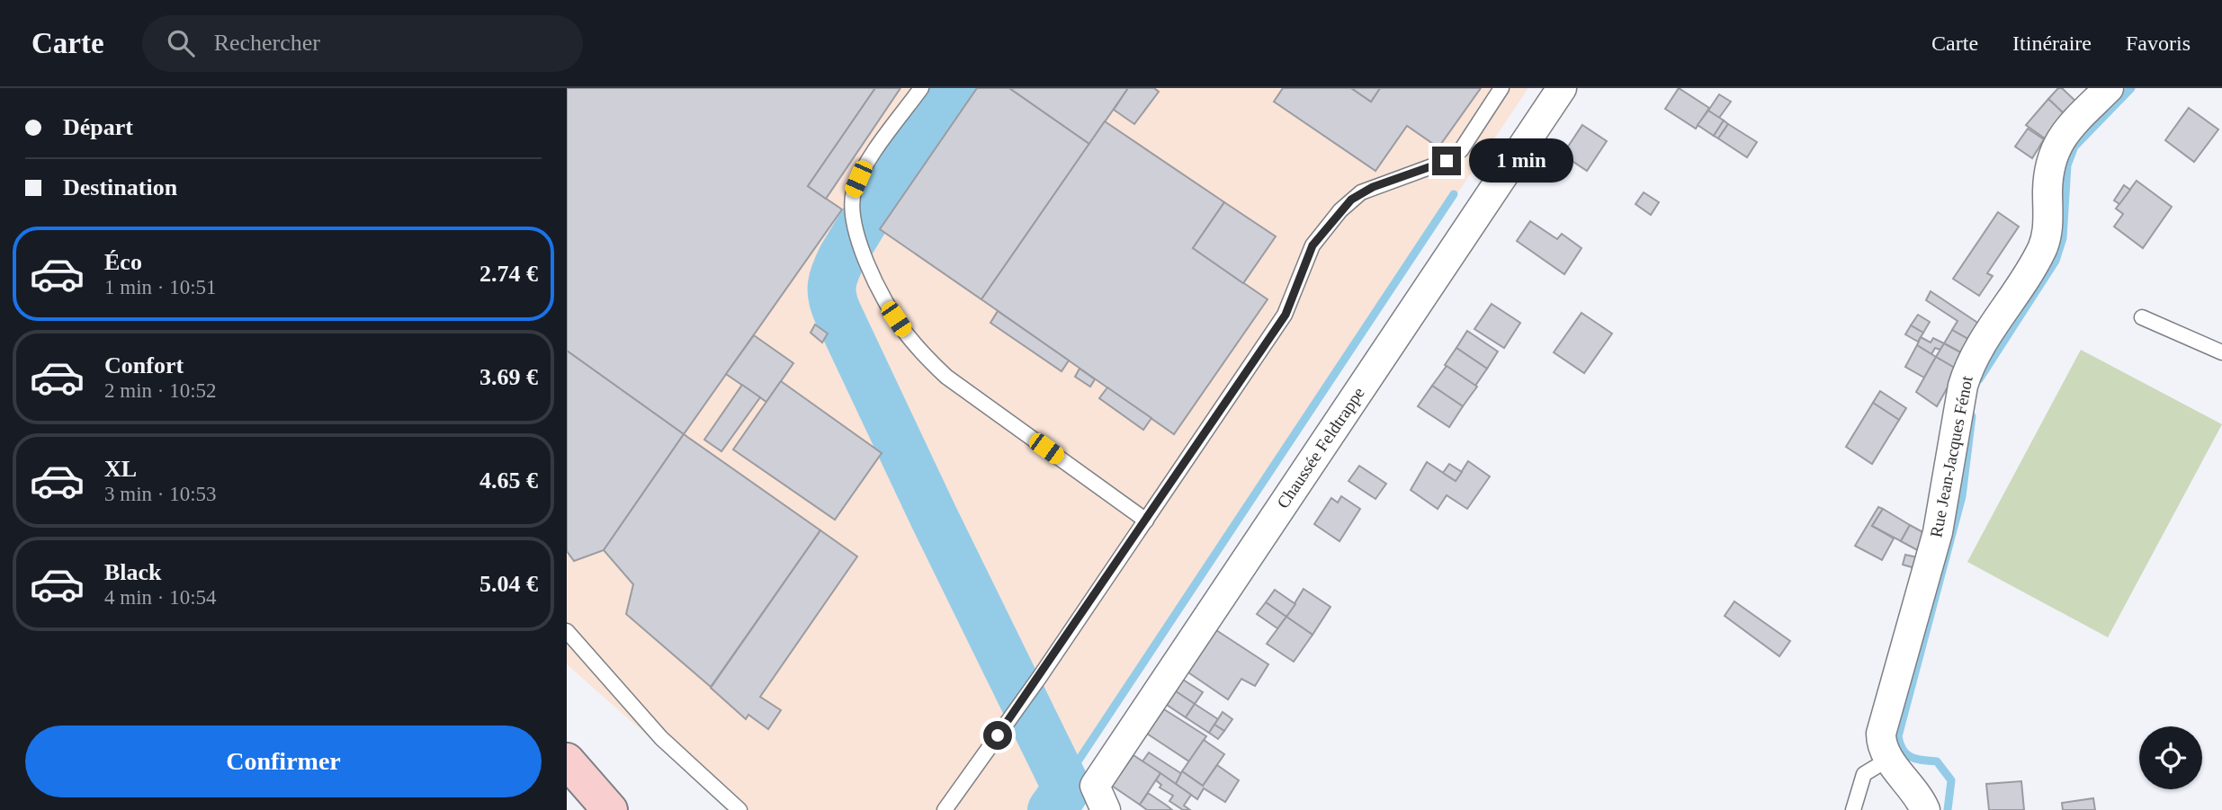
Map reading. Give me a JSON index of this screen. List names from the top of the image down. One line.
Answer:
{"streets":{"street":["Chaussée Feldtrappe","Rue Jean-Jacques Fénot"]},"page":{"header":"Carte","search":"Rechercher","nav":["Carte","Itinéraire","Favoris"],"banner":["Départ","Destination"],"bubble":"1 min","list":[{"name":"Éco","note":"1 min · 10:51","value":"2.74 €"},{"name":"Confort","note":"2 min · 10:52","value":"3.69 €"},{"name":"XL","note":"3 min · 10:53","value":"4.65 €"},{"name":"Black","note":"4 min · 10:54","value":"5.04 €"}],"buttons":"Confirmer"}}
